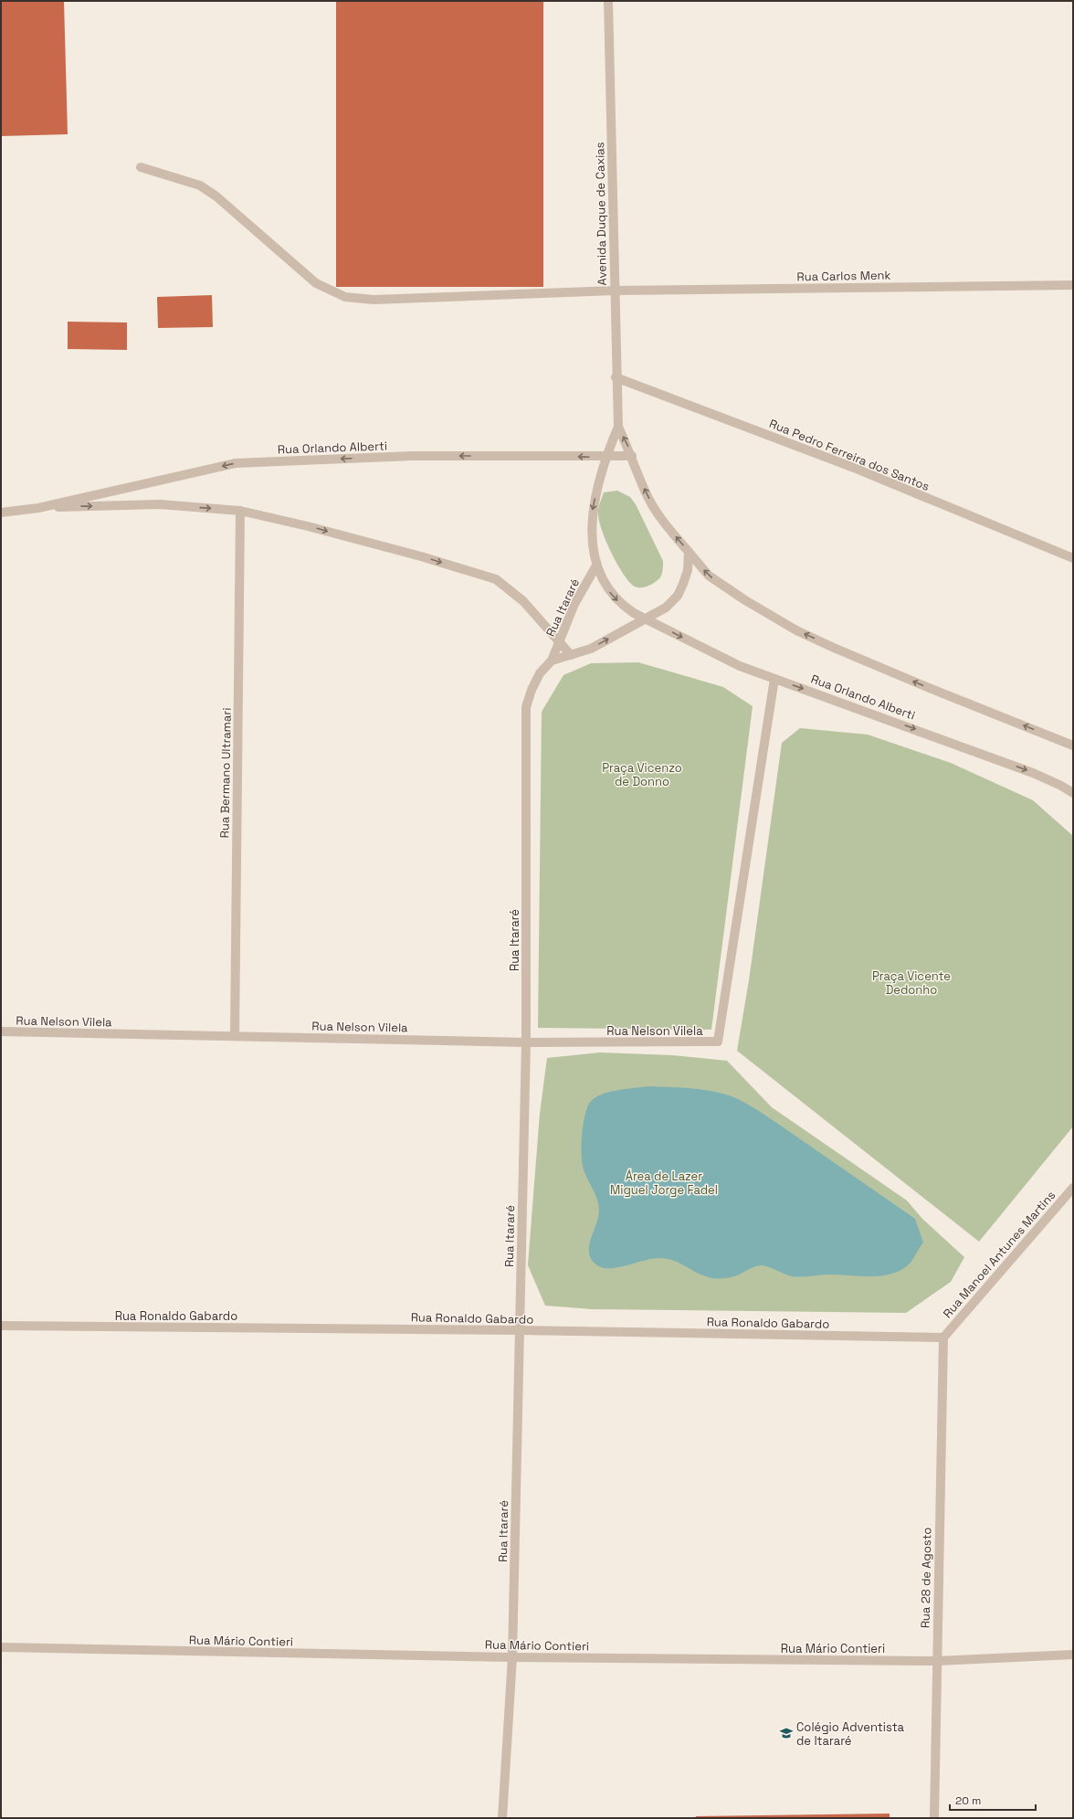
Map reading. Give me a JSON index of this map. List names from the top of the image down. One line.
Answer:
{"streets":{"street":["Avenida Duque de Caxias","Rua Carlos Menk","Rua Orlando Alberti","Rua Pedro Ferreira dos Santos","Rua Itararé","Rua Bermano Ultramari","Rua Nelson Vilela","Rua Manoel Antunes Martins","Rua Ronaldo Gabardo","Rua 28 de Agosto","Rua Mário Contieri"]},"crossings":[["Avenida Duque de Caxias","Rua Carlos Menk"],["Avenida Duque de Caxias","Rua Orlando Alberti"],["Avenida Duque de Caxias","Rua Pedro Ferreira dos Santos"],["Avenida Duque de Caxias","Rua Itararé"],["Rua Orlando Alberti","Rua Itararé"],["Rua Orlando Alberti","Rua Bermano Ultramari"],["Rua Orlando Alberti","Rua Nelson Vilela"],["Rua Itararé","Rua Nelson Vilela"],["Rua Itararé","Rua Ronaldo Gabardo"],["Rua Itararé","Rua Mário Contieri"],["Rua Bermano Ultramari","Rua Nelson Vilela"],["Rua Manoel Antunes Martins","Rua Ronaldo Gabardo"],["Rua Manoel Antunes Martins","Rua 28 de Agosto"],["Rua Ronaldo Gabardo","Rua 28 de Agosto"],["Rua 28 de Agosto","Rua Mário Contieri"]],"parks":["Praça Vicenzo de Donno","Praça Vicente Dedonho","Área de Lazer Miguel Jorge Fadel"],"places":{"school or university":["Colégio Adventista de Itararé"]},"scale_bar":"20 m"}
